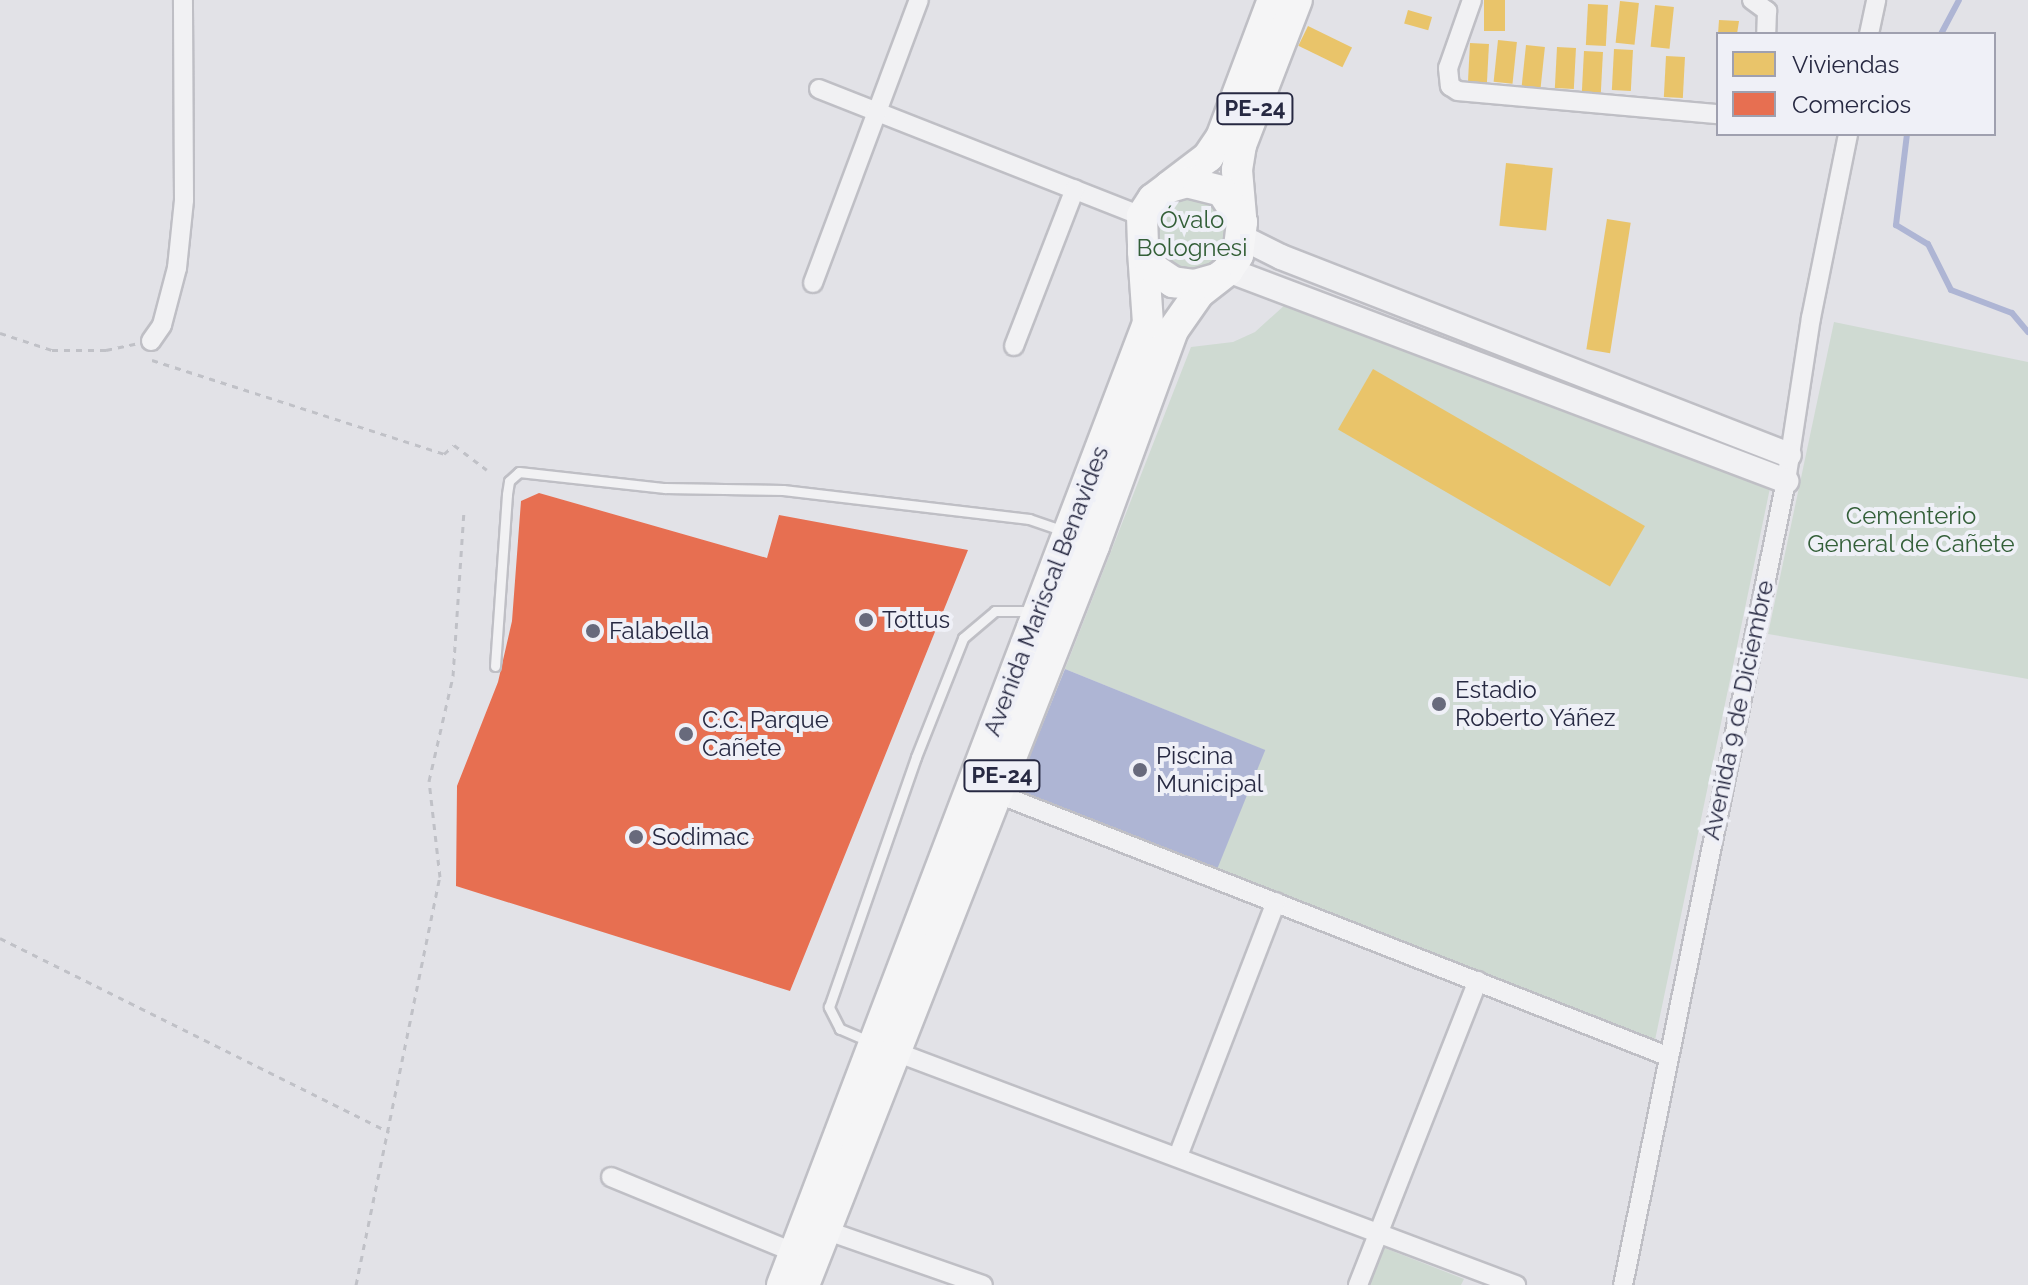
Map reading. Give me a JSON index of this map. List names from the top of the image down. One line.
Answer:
{"streets":{"highway":["PE-24","Avenida Mariscal Benavides"],"street":["Avenida 9 de Diciembre"]},"crossings":[["PE-24","Avenida Mariscal Benavides"]],"parks":["Óvalo Bolognesi","Cementerio General de Cañete"],"places":["Tottus","Falabella","Estadio Roberto Yáñez","C.C. Parque Cañete","Piscina Municipal","Sodimac"],"legend":["Viviendas","Comercios"]}
